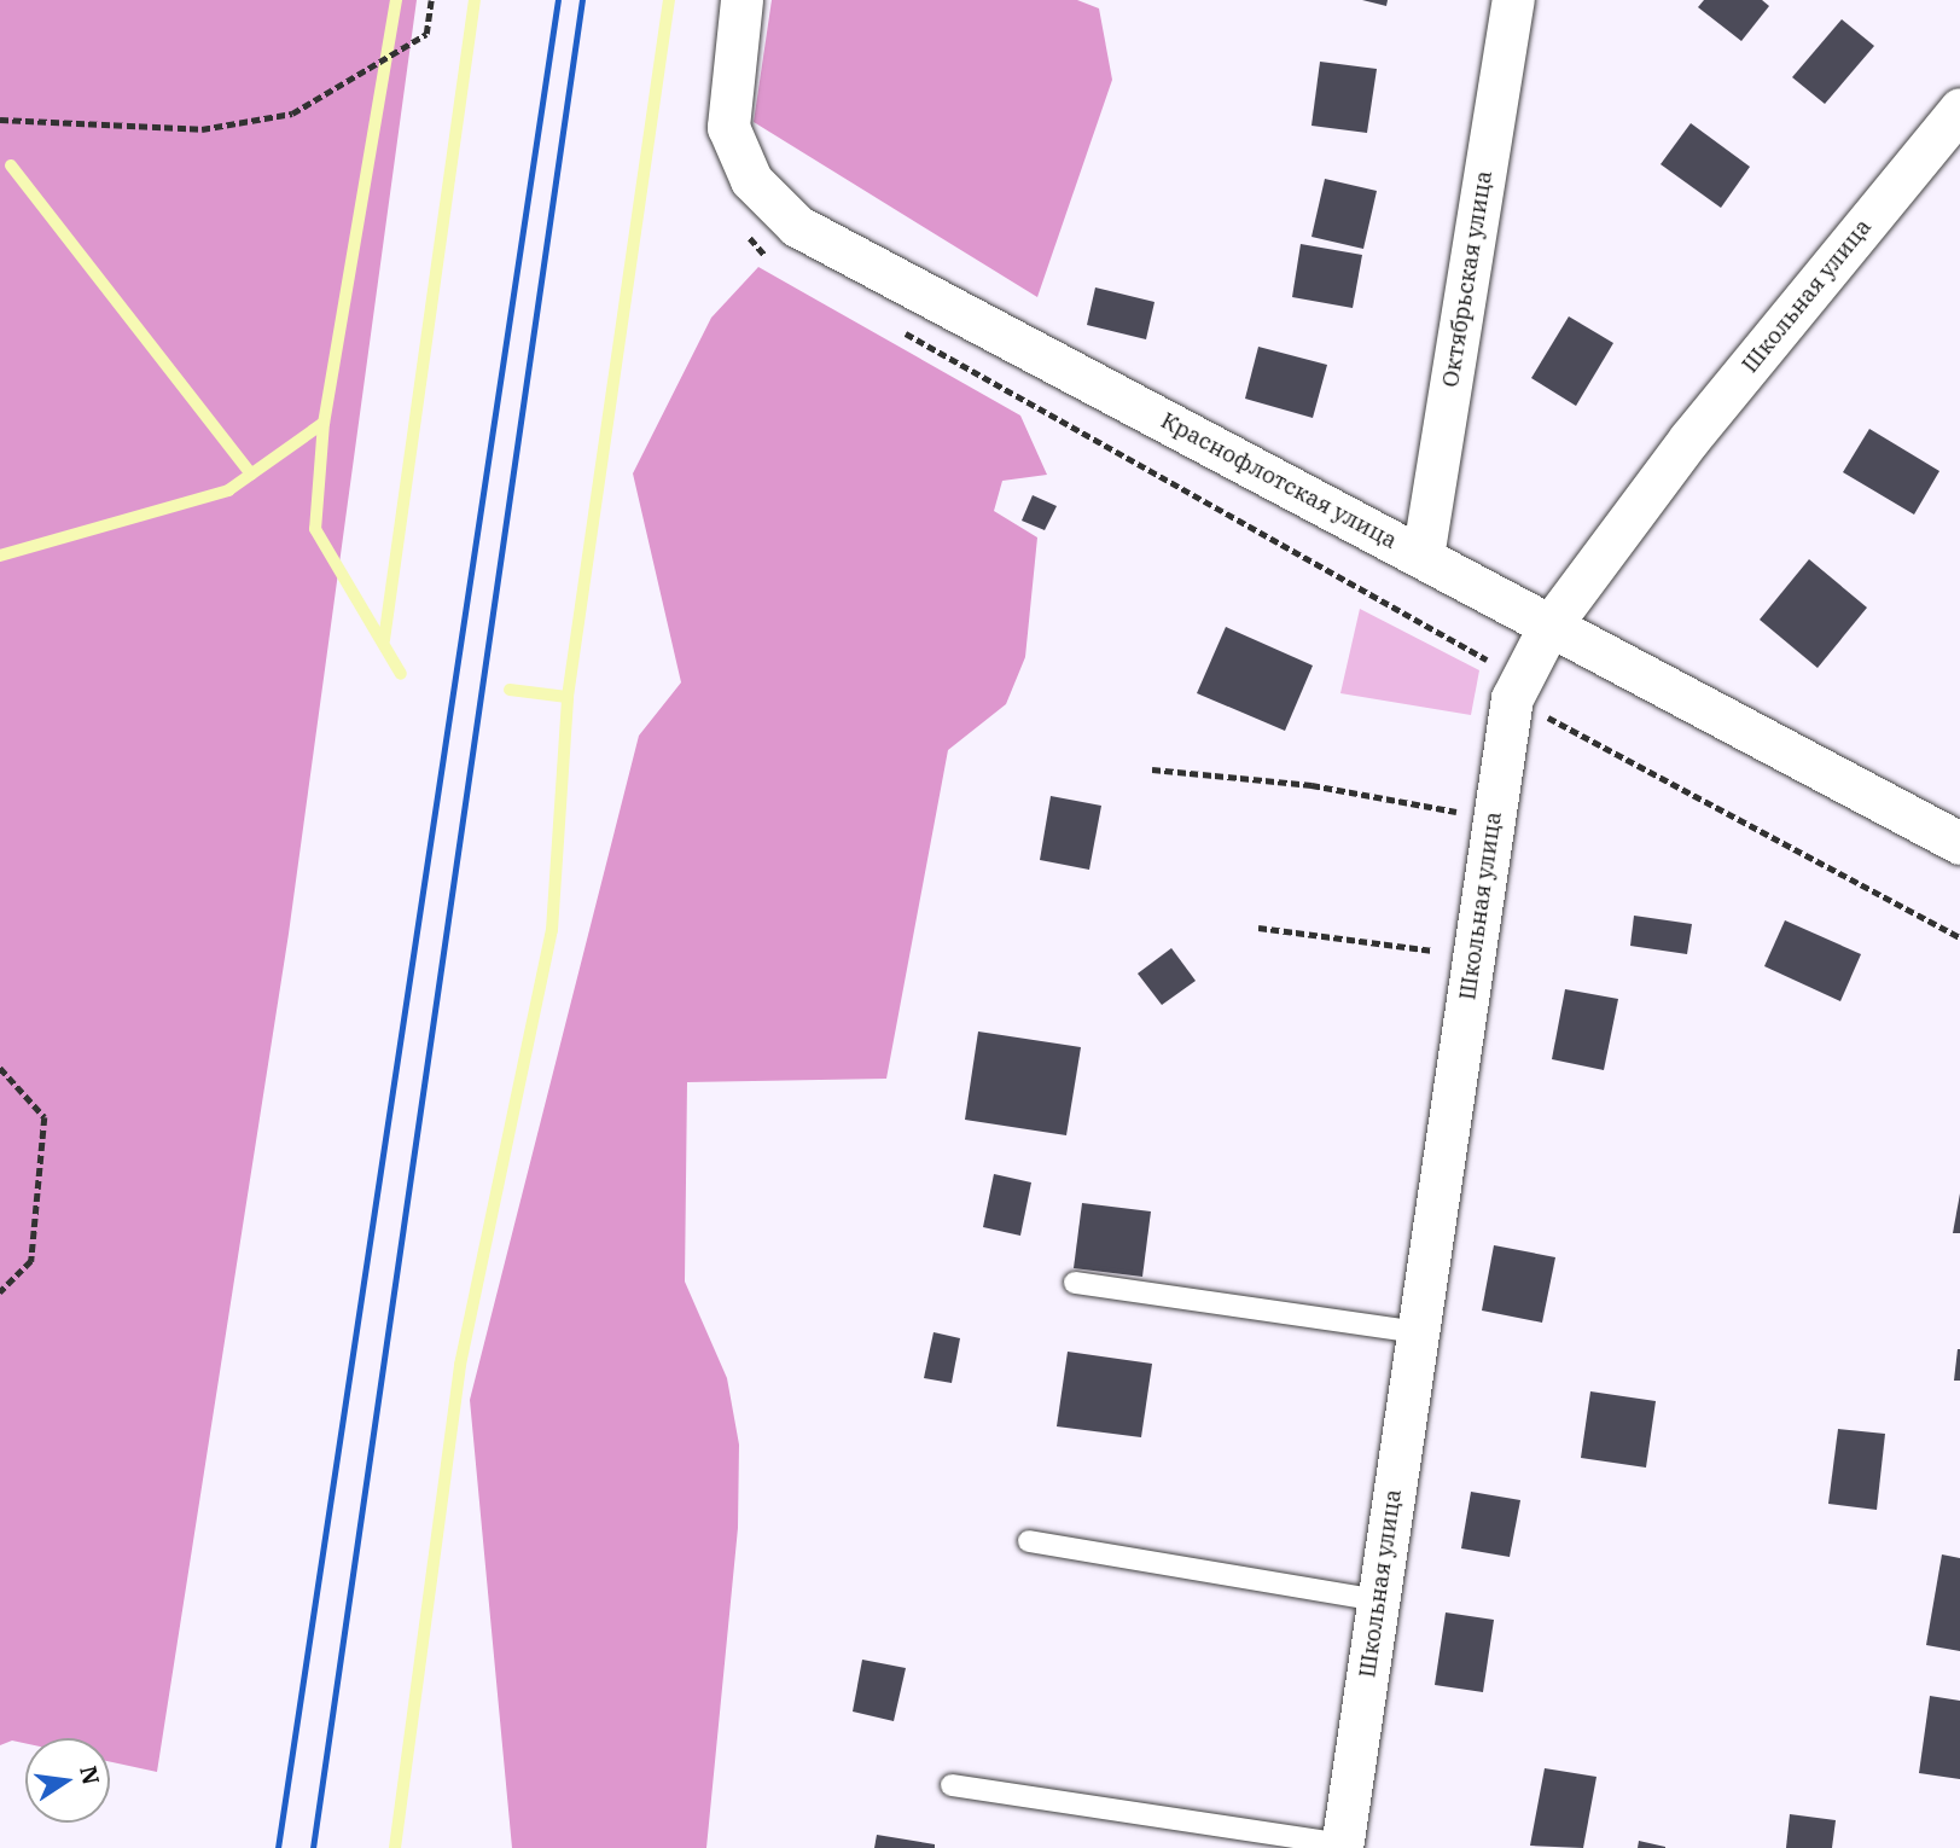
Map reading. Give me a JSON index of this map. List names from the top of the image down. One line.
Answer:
{"streets":{"street":["Октябрьская улица","Школьная улица","Краснофлотская улица"]},"crossings":[["Октябрьская улица","Краснофлотская улица"],["Школьная улица","Краснофлотская улица"]],"north":"right"}
